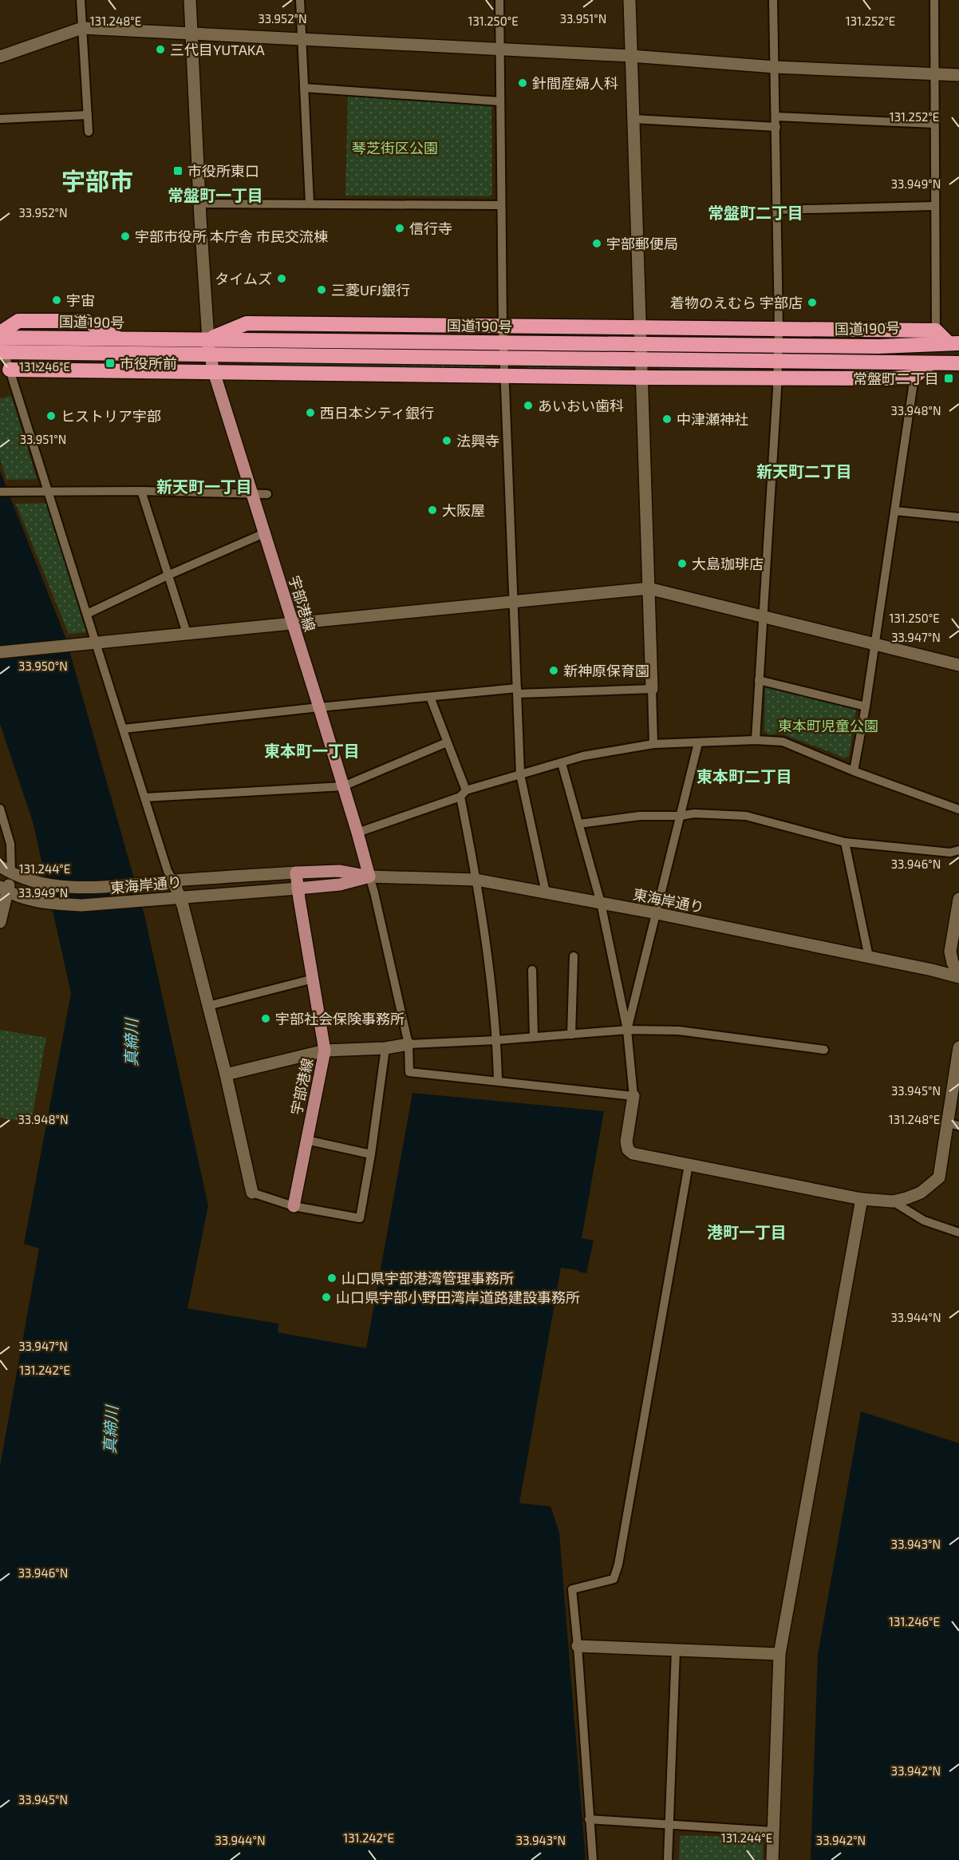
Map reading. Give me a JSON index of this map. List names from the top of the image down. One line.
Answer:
{"streets":{"highway":["国道190号"],"main road":["宇部港線"],"street":["東海岸通り"]},"crossings":[["国道190号","宇部港線"],["宇部港線","東海岸通り"]],"districts":["宇部市","常盤町一丁目","常盤町二丁目","新天町二丁目","新天町一丁目","東本町一丁目","東本町二丁目","港町一丁目"],"water":["真締川"],"parks":["琴芝街区公園","東本町児童公園"],"places":{"other":["三代目YUTAKA","針間産婦人科","信行寺","宇部市役所 本庁舎 市民交流棟","宇部郵便局","タイムズ","三菱UFJ銀行","宇宙","着物のえむら 宇部店","あいおい歯科","西日本シティ銀行","ヒストリア宇部","中津瀬神社","法興寺","大阪屋","大島珈琲店","新神原保育園","宇部社会保険事務所","山口県宇部港湾管理事務所","山口県宇部小野田湾岸道路建設事務所"],"transit":["市役所東口","市役所前","常盤町二丁目"]},"coordinates":["33.952°N","33.951°N","131.248°E","131.250°E","131.252°E","33.949°N","131.246°E","33.948°N","33.947°N","33.950°N","33.946°N","131.244°E","33.945°N","33.944°N","131.242°E","33.943°N","33.942°N"]}
